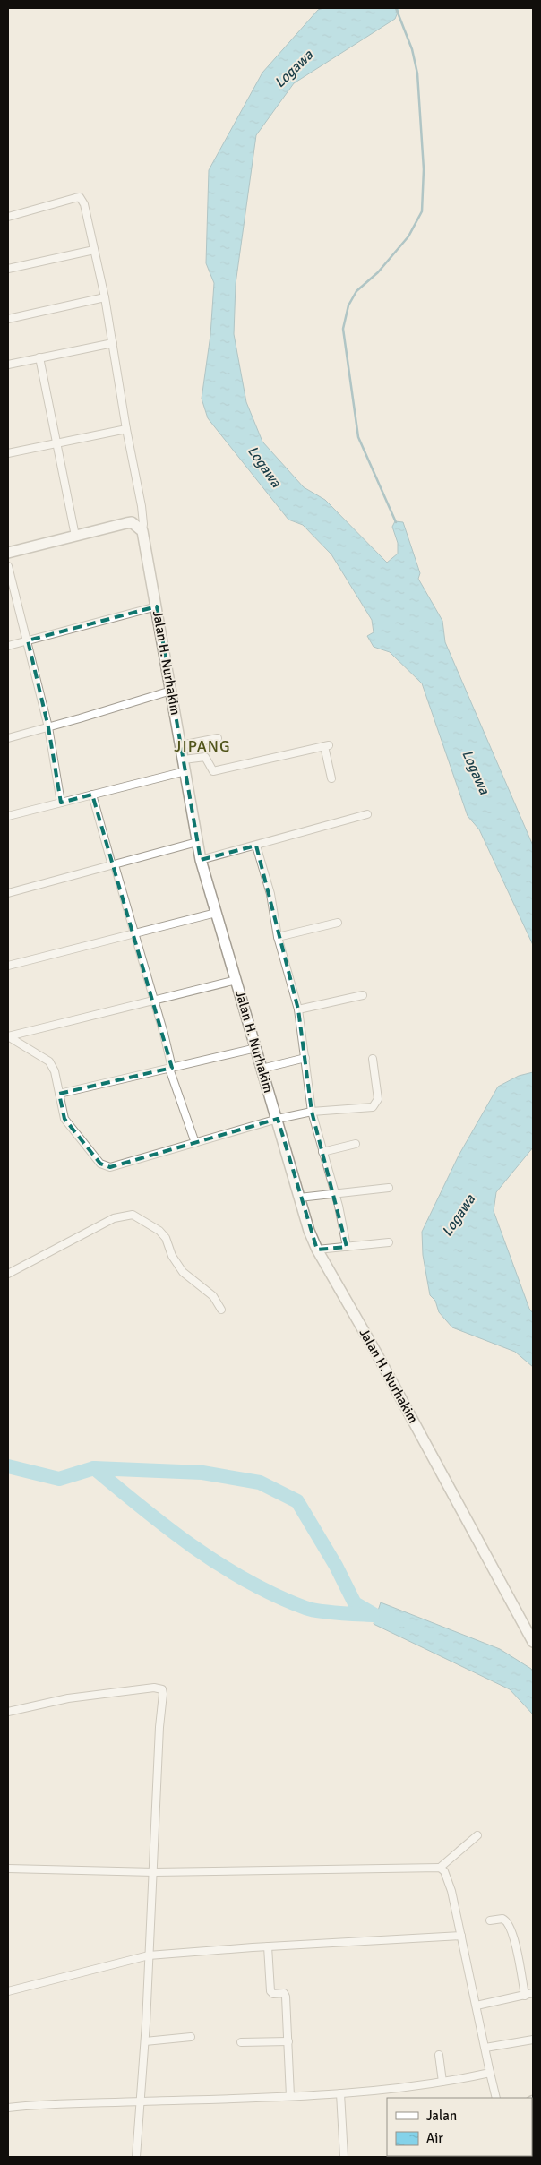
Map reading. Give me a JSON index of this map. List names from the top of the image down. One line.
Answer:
{"streets":{"main road":["Jalan H. Nurhakim"]},"districts":["JIPANG"],"water":["Logawa"],"legend":["Jalan","Air"]}
